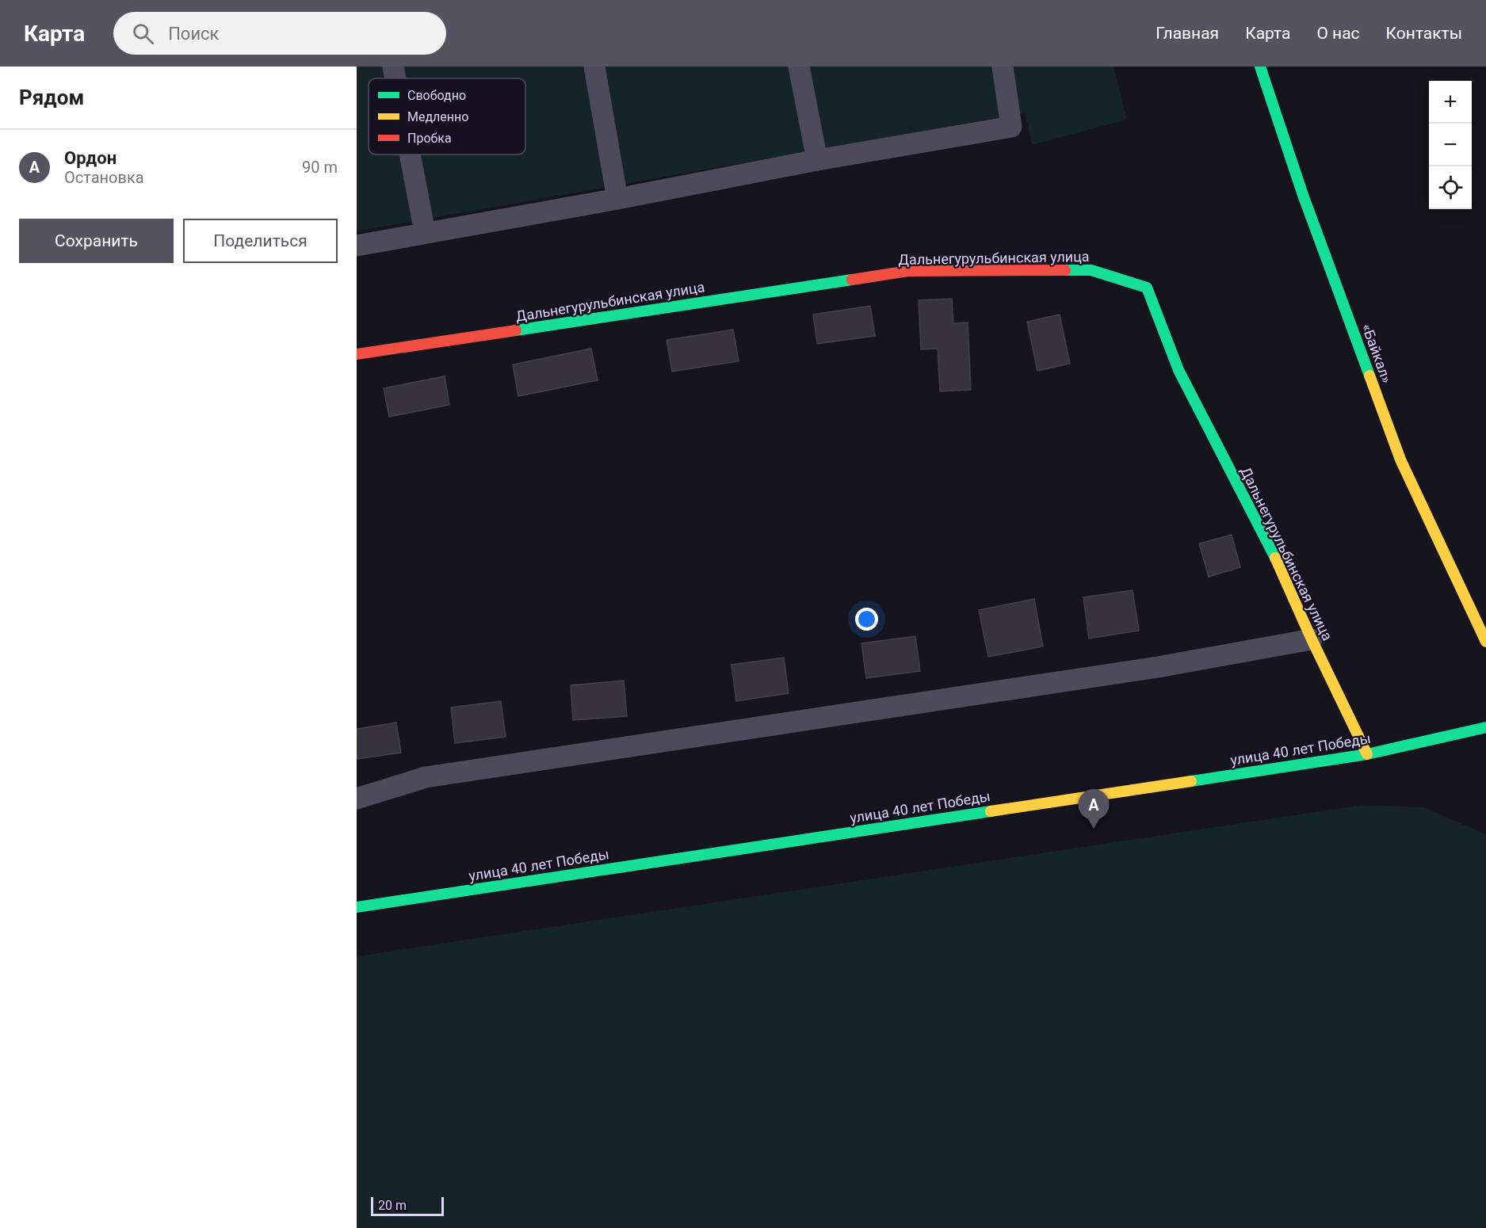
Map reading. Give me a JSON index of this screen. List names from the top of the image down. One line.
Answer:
{"streets":{"main road":["Дальнегурульбинская улица","«Байкал»","улица 40 лет Победы"]},"crossings":[["Дальнегурульбинская улица","улица 40 лет Победы"]],"legend":["Свободно","Медленно","Пробка"],"scale_bar":"20 m","page":{"header":"Карта","search":"Поиск","nav":["Главная","Карта","О нас","Контакты"],"heading":"Рядом","map_buttons":["+","−"],"list":[{"mark":"A","name":"Ордон","note":"Остановка","value":"90 m"}],"buttons":["Сохранить","Поделиться"],"pins":"A","scale":"20 m"}}
